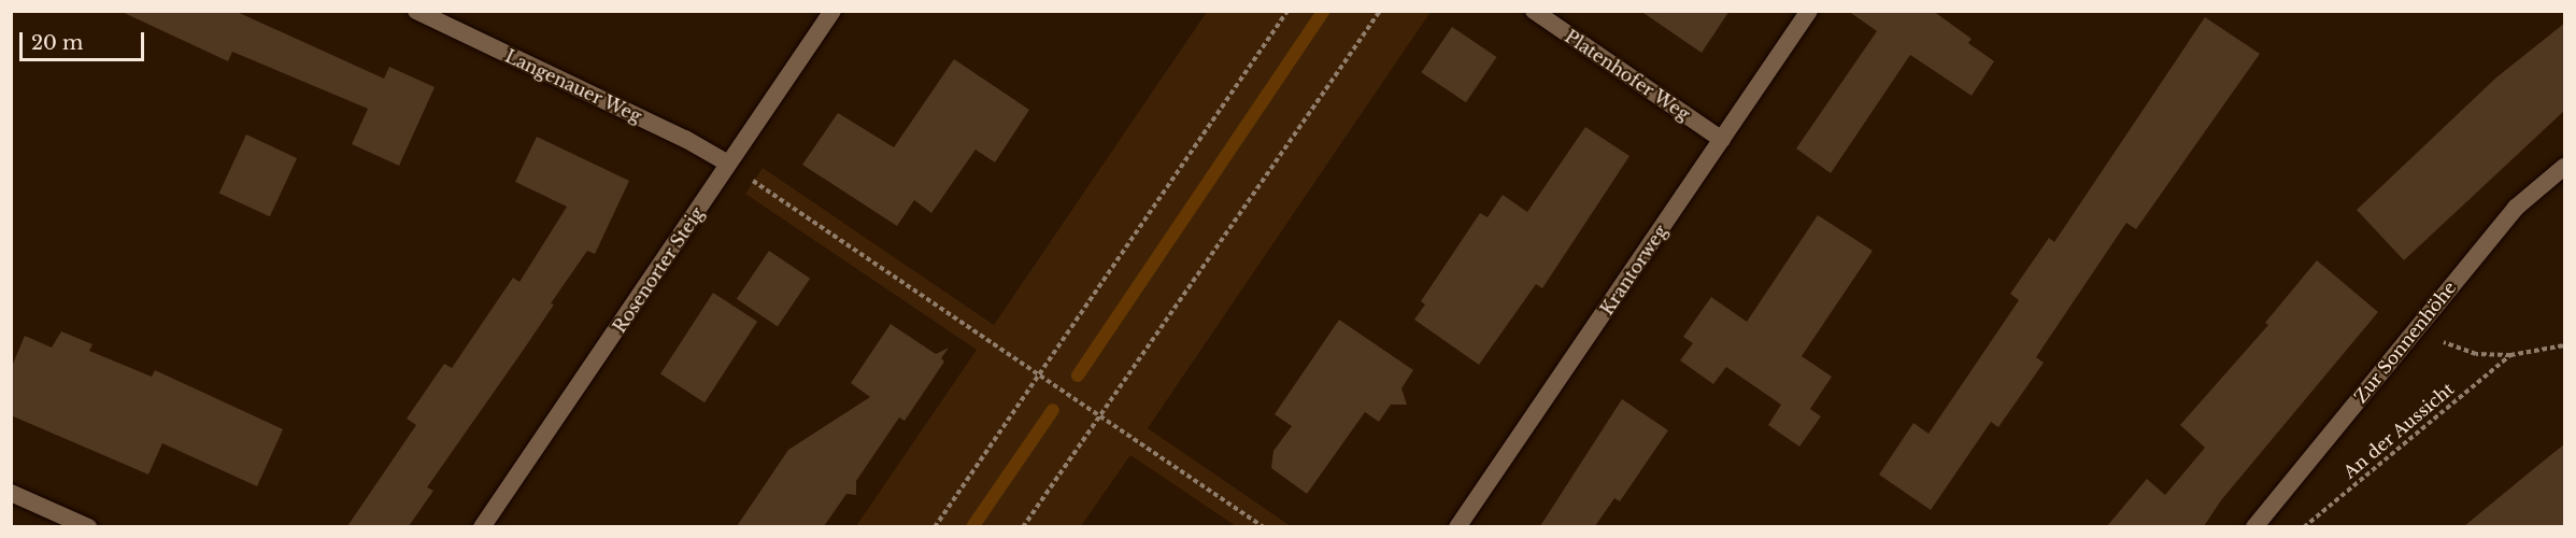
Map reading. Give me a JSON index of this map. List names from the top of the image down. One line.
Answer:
{"streets":{"street":["Platenhofer Weg","Langenauer Weg","Rosenorter Steig","Krantorweg","Zur Sonnenhöhe"],"path":["An der Aussicht"]},"crossings":[["Platenhofer Weg","Krantorweg"],["Langenauer Weg","Rosenorter Steig"],["Zur Sonnenhöhe","An der Aussicht"]],"scale_bar":"20 m"}
